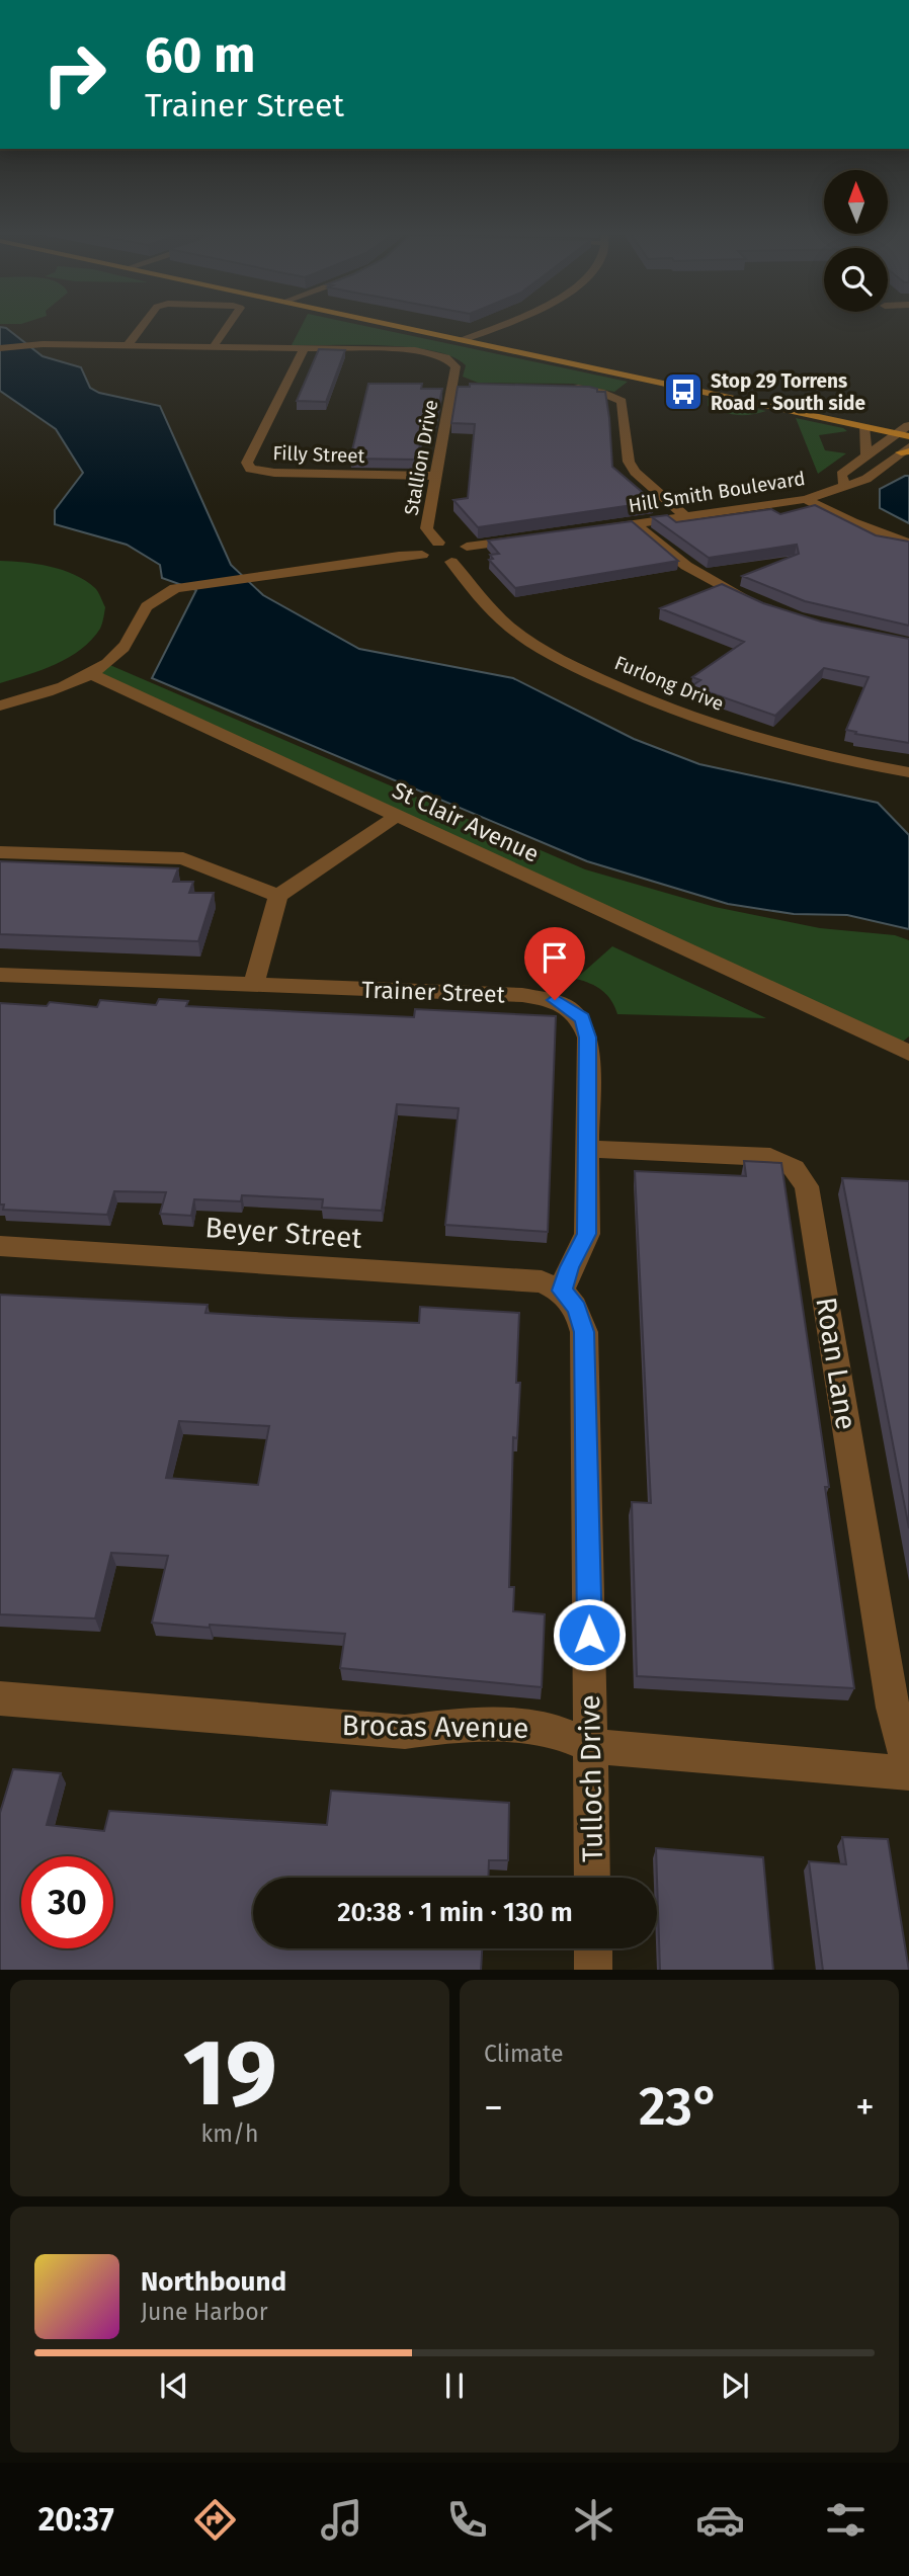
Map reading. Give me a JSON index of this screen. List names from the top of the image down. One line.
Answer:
{"streets":{"street":["Filly Street","Stallion Drive","Hill Smith Boulevard","Furlong Drive","St Clair Avenue","Trainer Street","Beyer Street","Roan Lane","Brocas Avenue","Tulloch Drive"]},"crossings":[["Filly Street","Stallion Drive"],["Trainer Street","Beyer Street"],["Trainer Street","Roan Lane"],["Trainer Street","Tulloch Drive"],["Beyer Street","Tulloch Drive"],["Brocas Avenue","Tulloch Drive"]],"places":{"bus stop":["Stop 29 Torrens Road - South side"]},"north":"top","page":{"turn":["60 m","Trainer Street"],"limit":"30","trip":"20:38 · 1 min · 130 m","tile":[["19","km/h"],"Climate"],"heat":["−","23°","+"],"song":["Northbound","June Harbor"],"tabs":"20:37"}}
